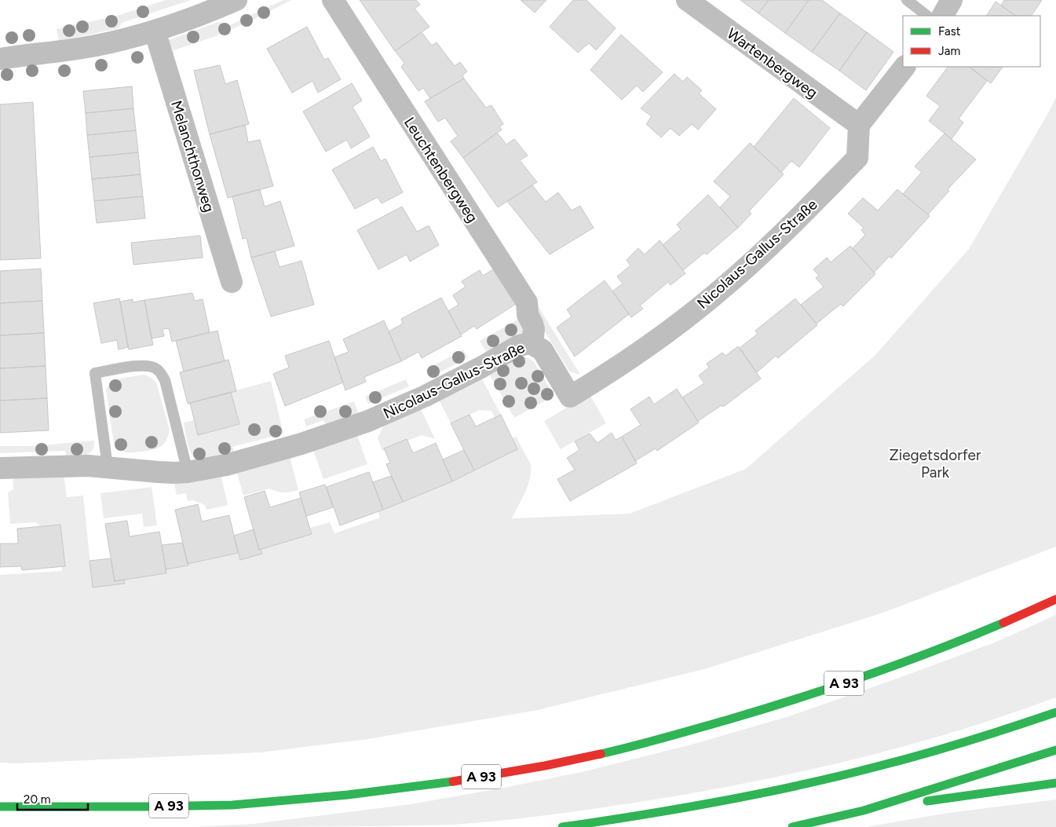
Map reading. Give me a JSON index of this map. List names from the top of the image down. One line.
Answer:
{"streets":{"highway":["A 93"],"street":["Wartenbergweg","Melanchthonweg","Leuchtenbergweg","Nicolaus-Gallus-Straße"]},"crossings":[["Wartenbergweg","Nicolaus-Gallus-Straße"],["Leuchtenbergweg","Nicolaus-Gallus-Straße"]],"parks":["Ziegetsdorfer Park"],"legend":["Fast","Jam"],"scale_bar":"20 m"}
